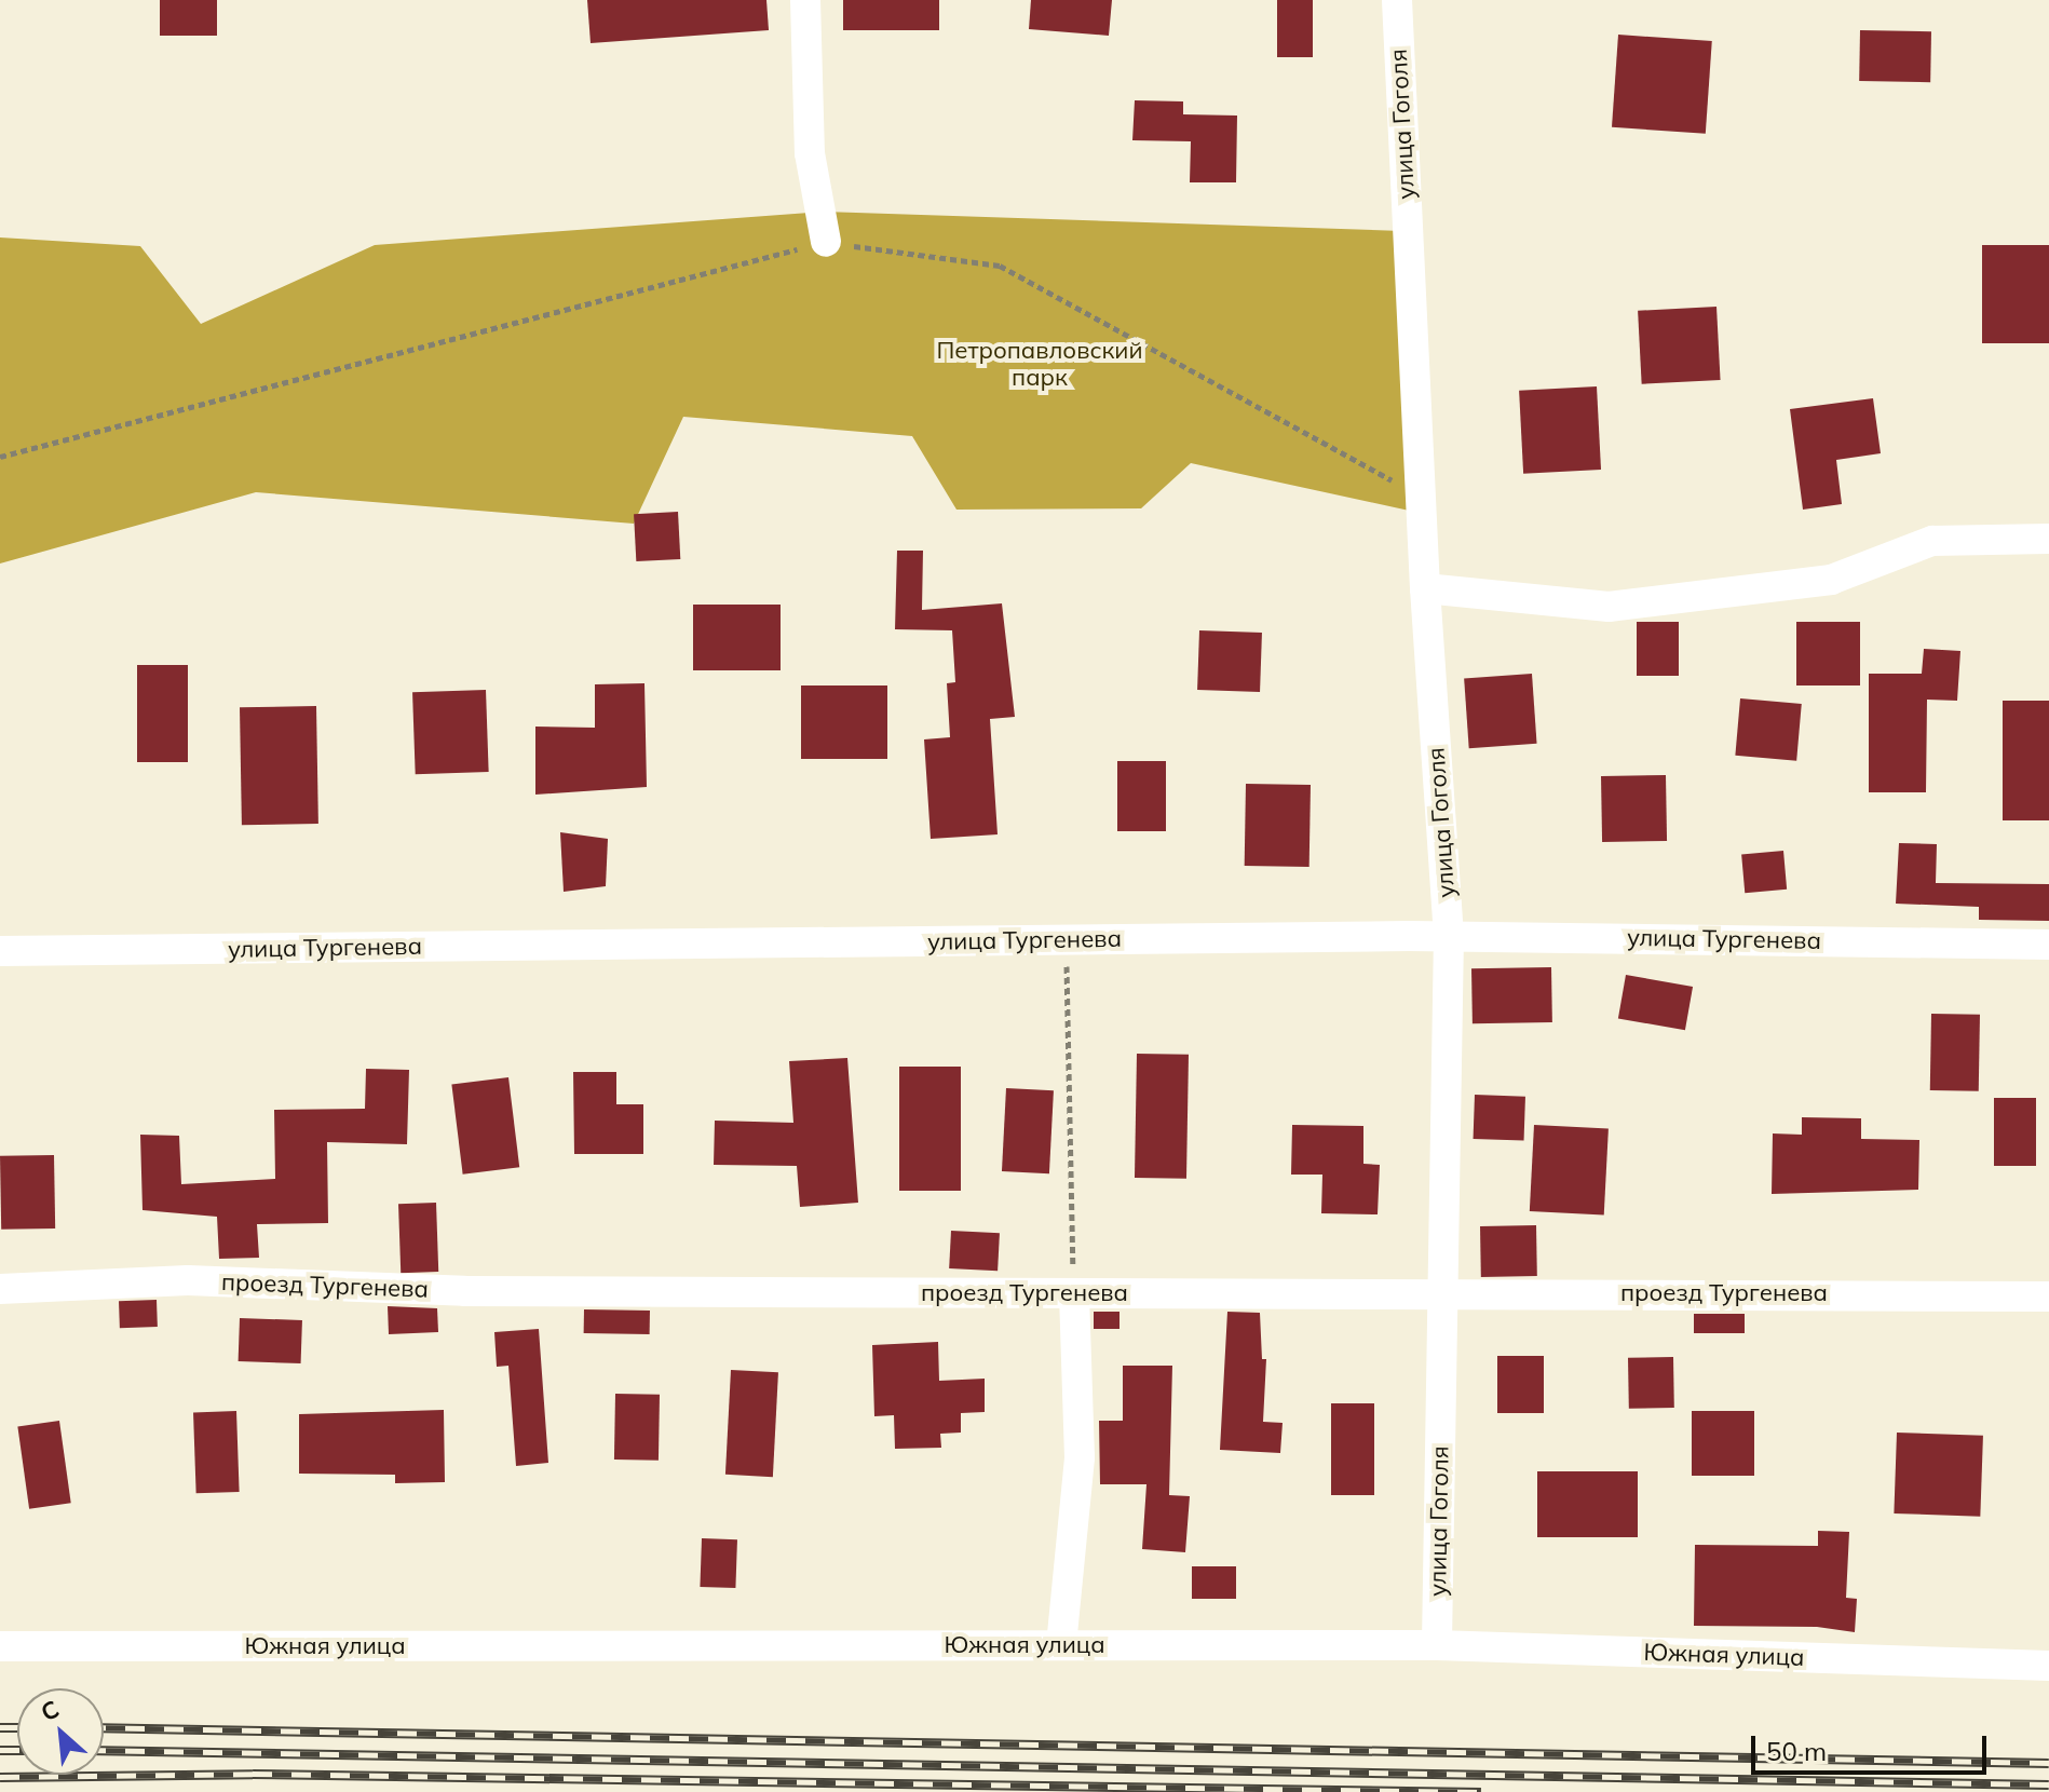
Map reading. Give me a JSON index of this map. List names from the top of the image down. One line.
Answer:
{"streets":{"street":["улица Гоголя","улица Тургенева","проезд Тургенева","Южная улица"]},"crossings":[["улица Гоголя","улица Тургенева"],["улица Гоголя","проезд Тургенева"],["улица Гоголя","Южная улица"]],"parks":["Петропавловский парк"],"scale_bar":"50 m","north":"top left"}
